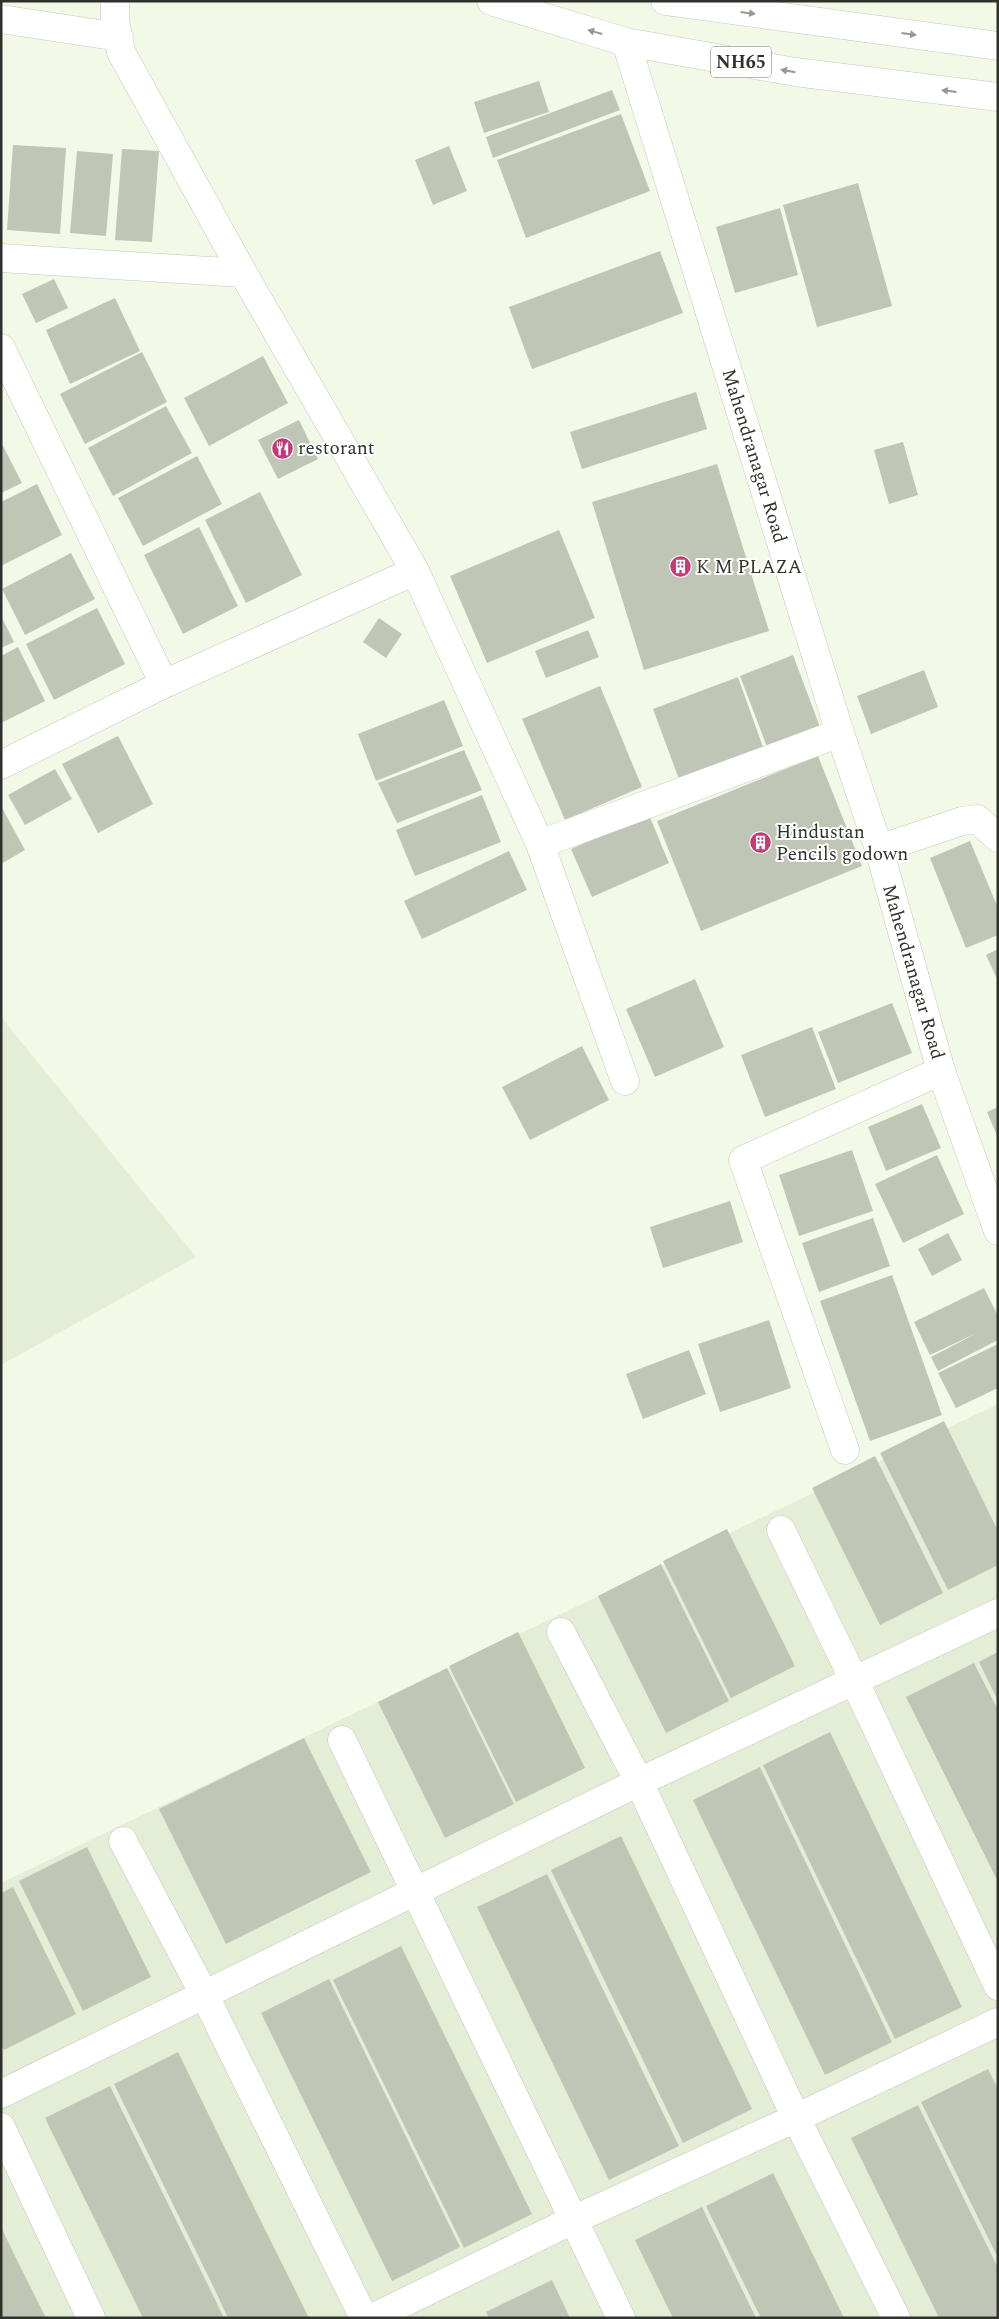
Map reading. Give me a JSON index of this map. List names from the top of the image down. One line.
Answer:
{"streets":{"main road":["NH65","Mahendranagar Road"]},"crossings":[["NH65","Mahendranagar Road"]],"places":{"restaurant":["restorant"],"building":["K M PLAZA","Hindustan Pencils godown"]}}
